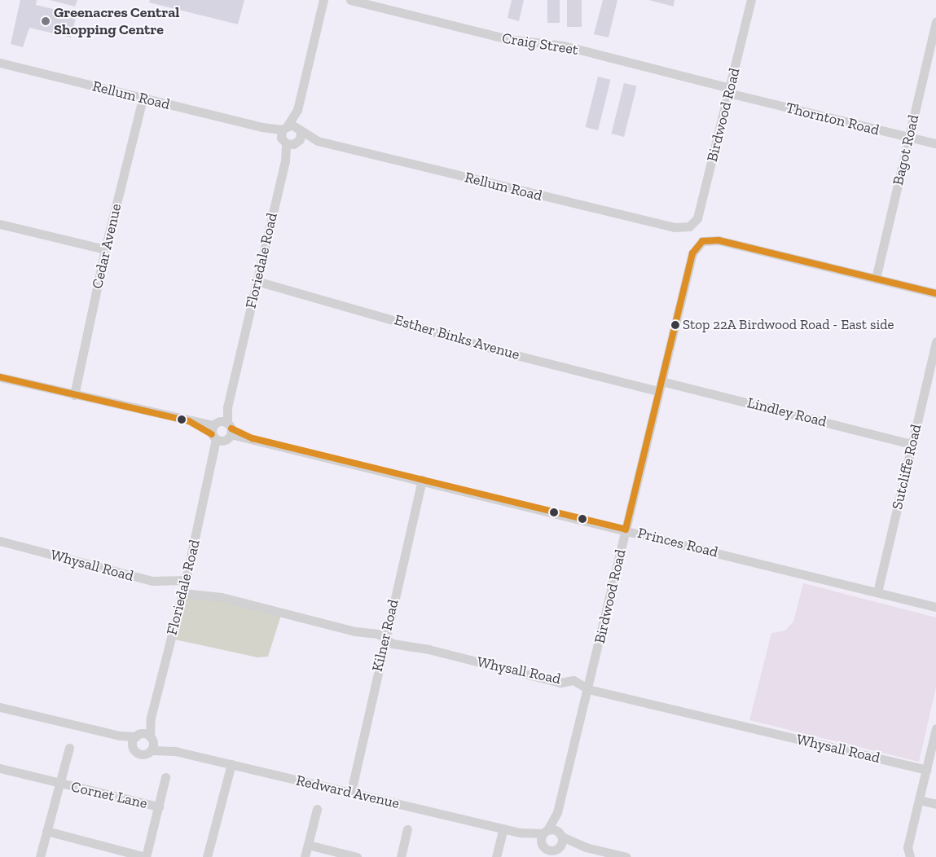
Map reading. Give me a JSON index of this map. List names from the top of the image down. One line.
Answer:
{"streets":{"street":["Craig Street","Rellum Road","Birdwood Road","Thornton Road","Bagot Road","Cedar Avenue","Floriedale Road","Esther Binks Avenue","Lindley Road","Sutcliffe Road","Princes Road","Whysall Road","Kilner Road","Redward Avenue","Cornet Lane"]},"crossings":[["Craig Street","Birdwood Road"],["Craig Street","Thornton Road"],["Rellum Road","Birdwood Road"],["Rellum Road","Cedar Avenue"],["Rellum Road","Floriedale Road"],["Birdwood Road","Thornton Road"],["Birdwood Road","Bagot Road"],["Birdwood Road","Esther Binks Avenue"],["Birdwood Road","Lindley Road"],["Birdwood Road","Princes Road"],["Birdwood Road","Whysall Road"],["Birdwood Road","Redward Avenue"],["Thornton Road","Bagot Road"],["Cedar Avenue","Princes Road"],["Floriedale Road","Esther Binks Avenue"],["Floriedale Road","Princes Road"],["Floriedale Road","Whysall Road"],["Floriedale Road","Redward Avenue"],["Lindley Road","Sutcliffe Road"],["Sutcliffe Road","Princes Road"],["Princes Road","Kilner Road"],["Whysall Road","Kilner Road"],["Kilner Road","Redward Avenue"]],"places":["Greenacres Central Shopping Centre","Stop 22A Birdwood Road - East side"]}
